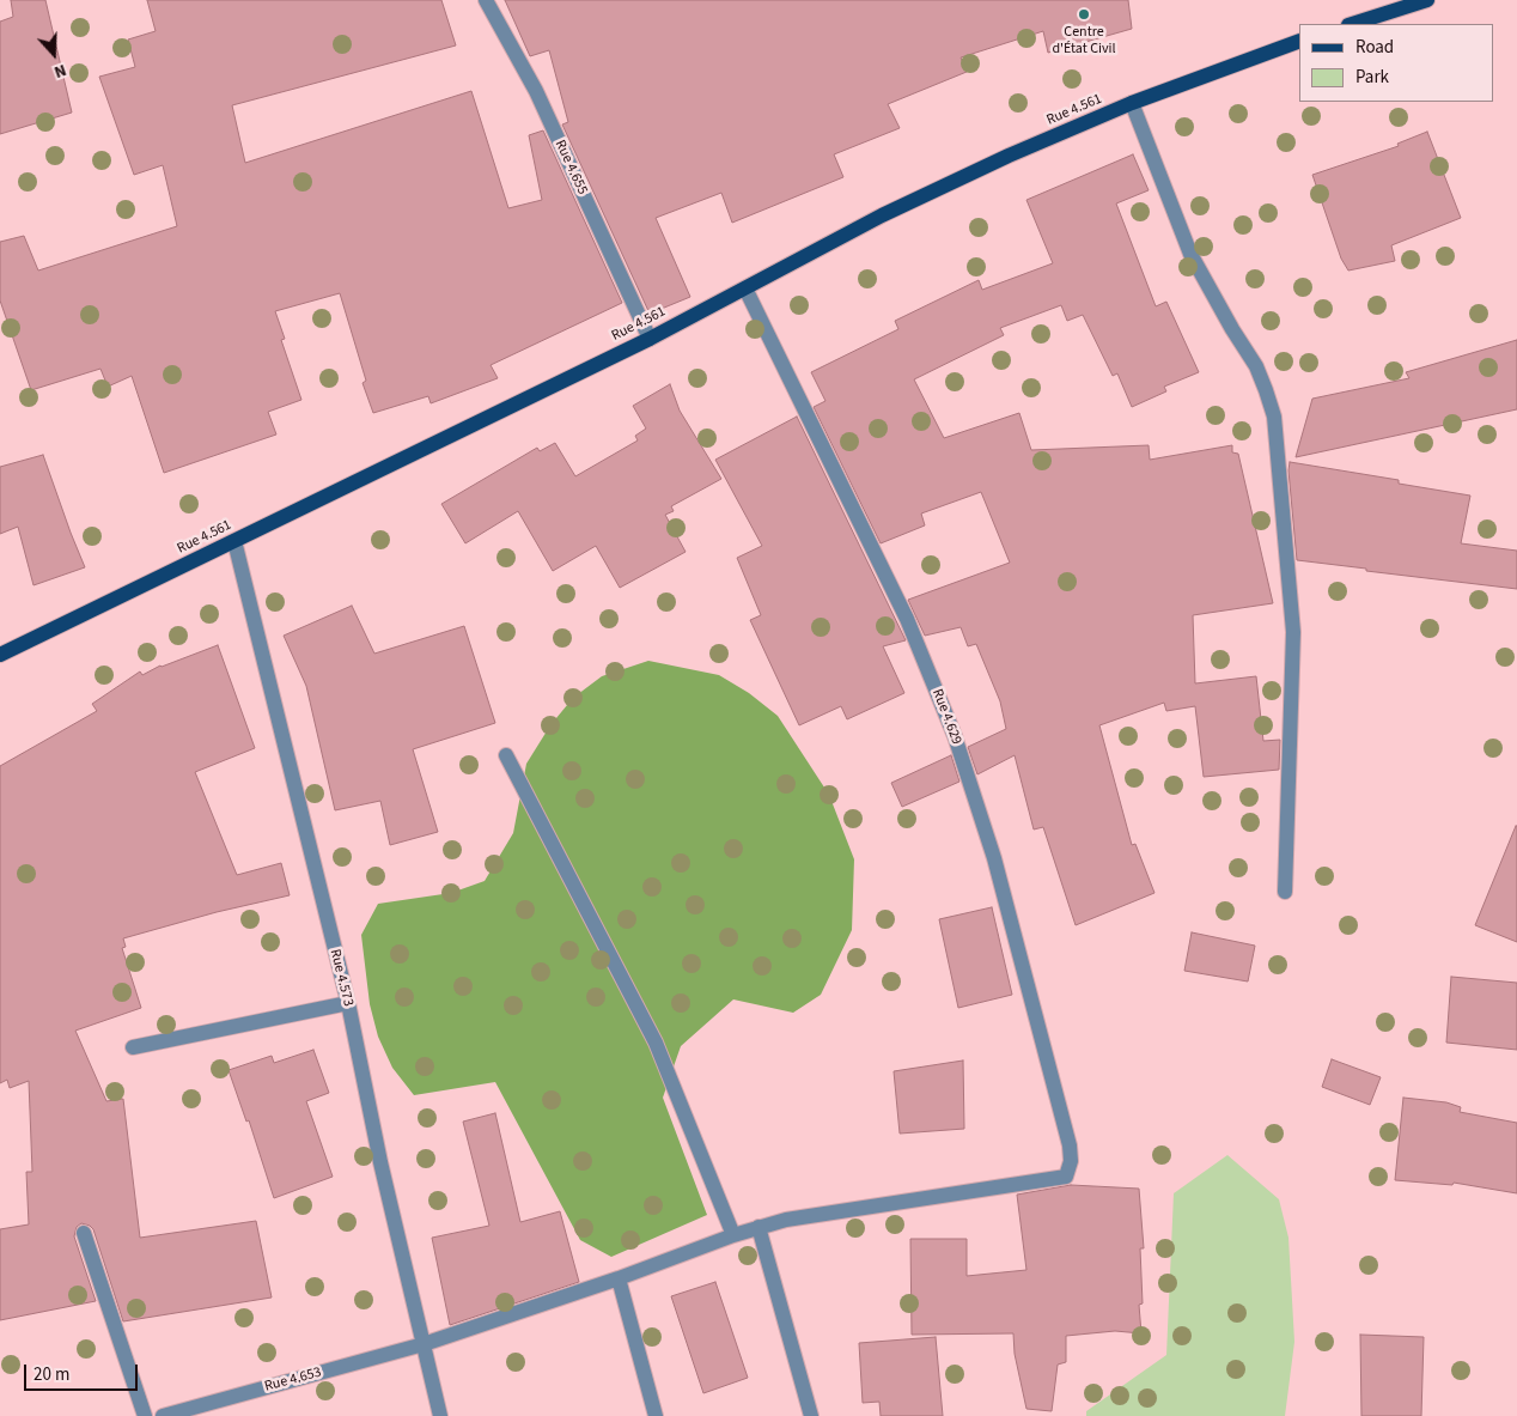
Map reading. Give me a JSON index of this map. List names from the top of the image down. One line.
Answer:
{"streets":{"main road":["Rue 4.561"],"street":["Rue 4.655","Rue 4.629","Rue 4.573","Rue 4.653"]},"crossings":[["Rue 4.561","Rue 4.655"],["Rue 4.561","Rue 4.629"],["Rue 4.561","Rue 4.573"],["Rue 4.629","Rue 4.653"],["Rue 4.573","Rue 4.653"]],"places":["Centre d'État Civil"],"legend":["Road","Park"],"scale_bar":"20 m","north":"bottom"}
